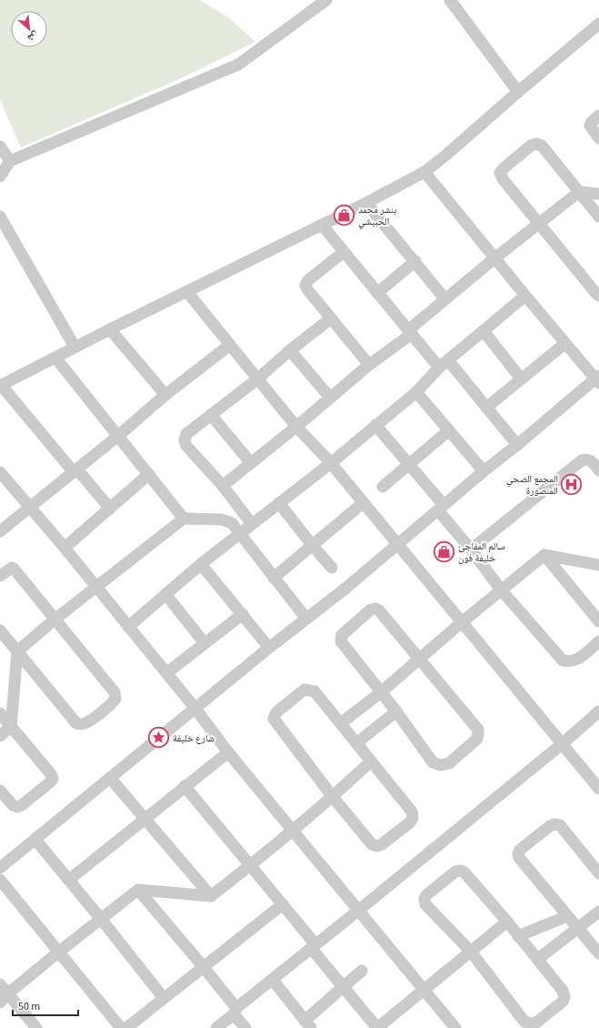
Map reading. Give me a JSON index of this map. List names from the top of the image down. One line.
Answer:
{"places":{"shop":["بنشر محمد الحبيشي","سالم المفاجئ خليفة فون"],"hospital":["المجمع الصحي المنصورة"],"place":["شارع خليفة"]},"scale_bar":"50 m","north":"bottom right"}
